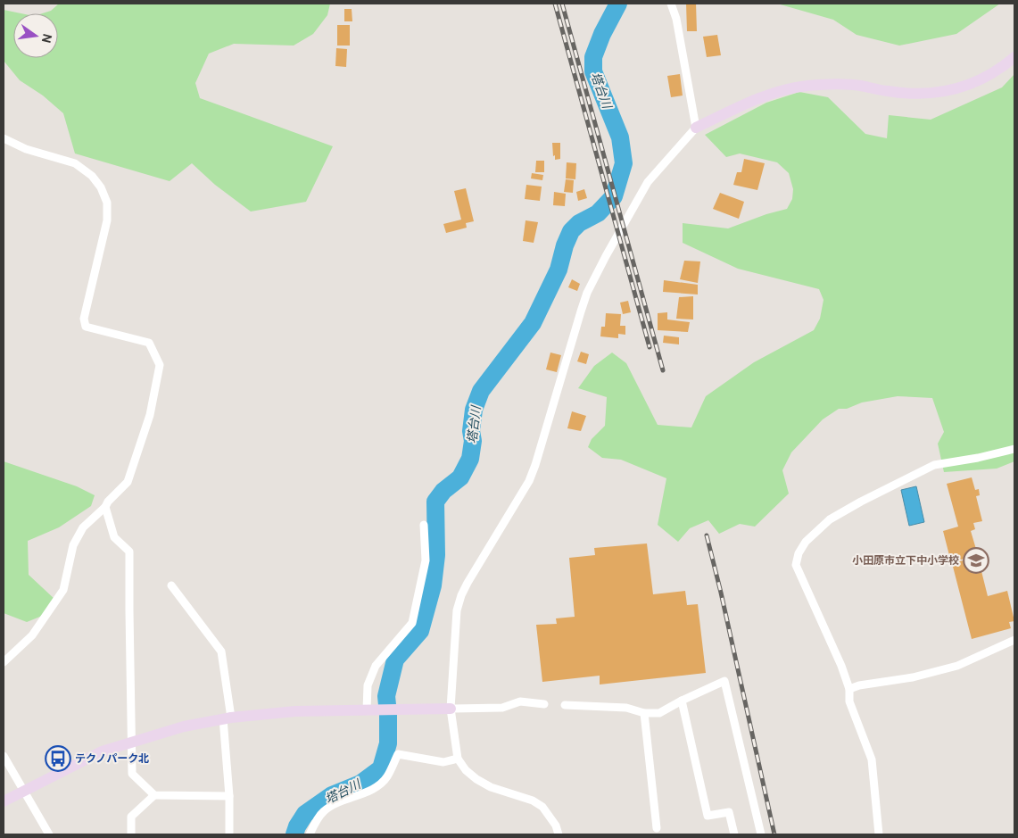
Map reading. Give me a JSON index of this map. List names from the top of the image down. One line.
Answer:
{"water":["塔台川"],"places":{"school or university":["小田原市立下中小学校"],"bus stop":["テクノパーク北"]},"north":"right"}
